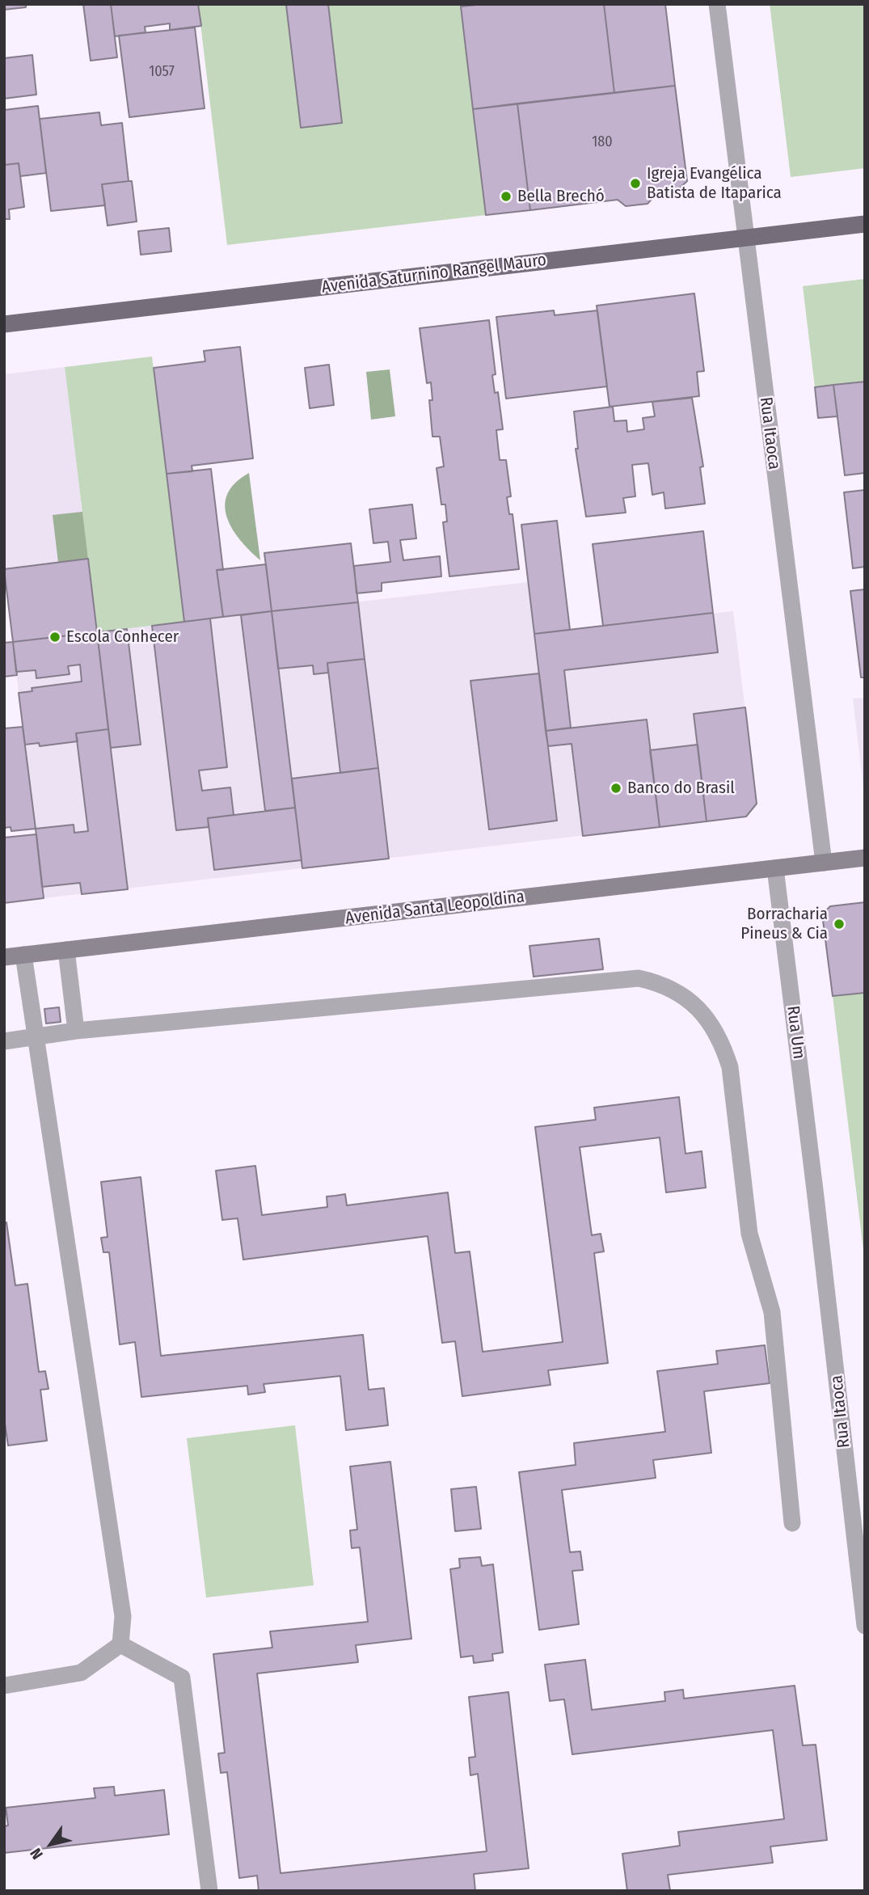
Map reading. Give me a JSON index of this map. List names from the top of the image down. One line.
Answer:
{"streets":{"main road":["Avenida Saturnino Rangel Mauro"],"street":["Rua Itaoca","Avenida Santa Leopoldina","Rua Um"]},"crossings":[["Avenida Saturnino Rangel Mauro","Rua Itaoca"],["Rua Itaoca","Avenida Santa Leopoldina"],["Rua Itaoca","Rua Um"],["Avenida Santa Leopoldina","Rua Um"]],"places":["Igreja Evangélica Batista de Itaparica","Bella Brechó","Escola Conhecer","Banco do Brasil","Borracharia Pineus & Cia"],"house_numbers":["1057","180"],"north":"bottom left"}
